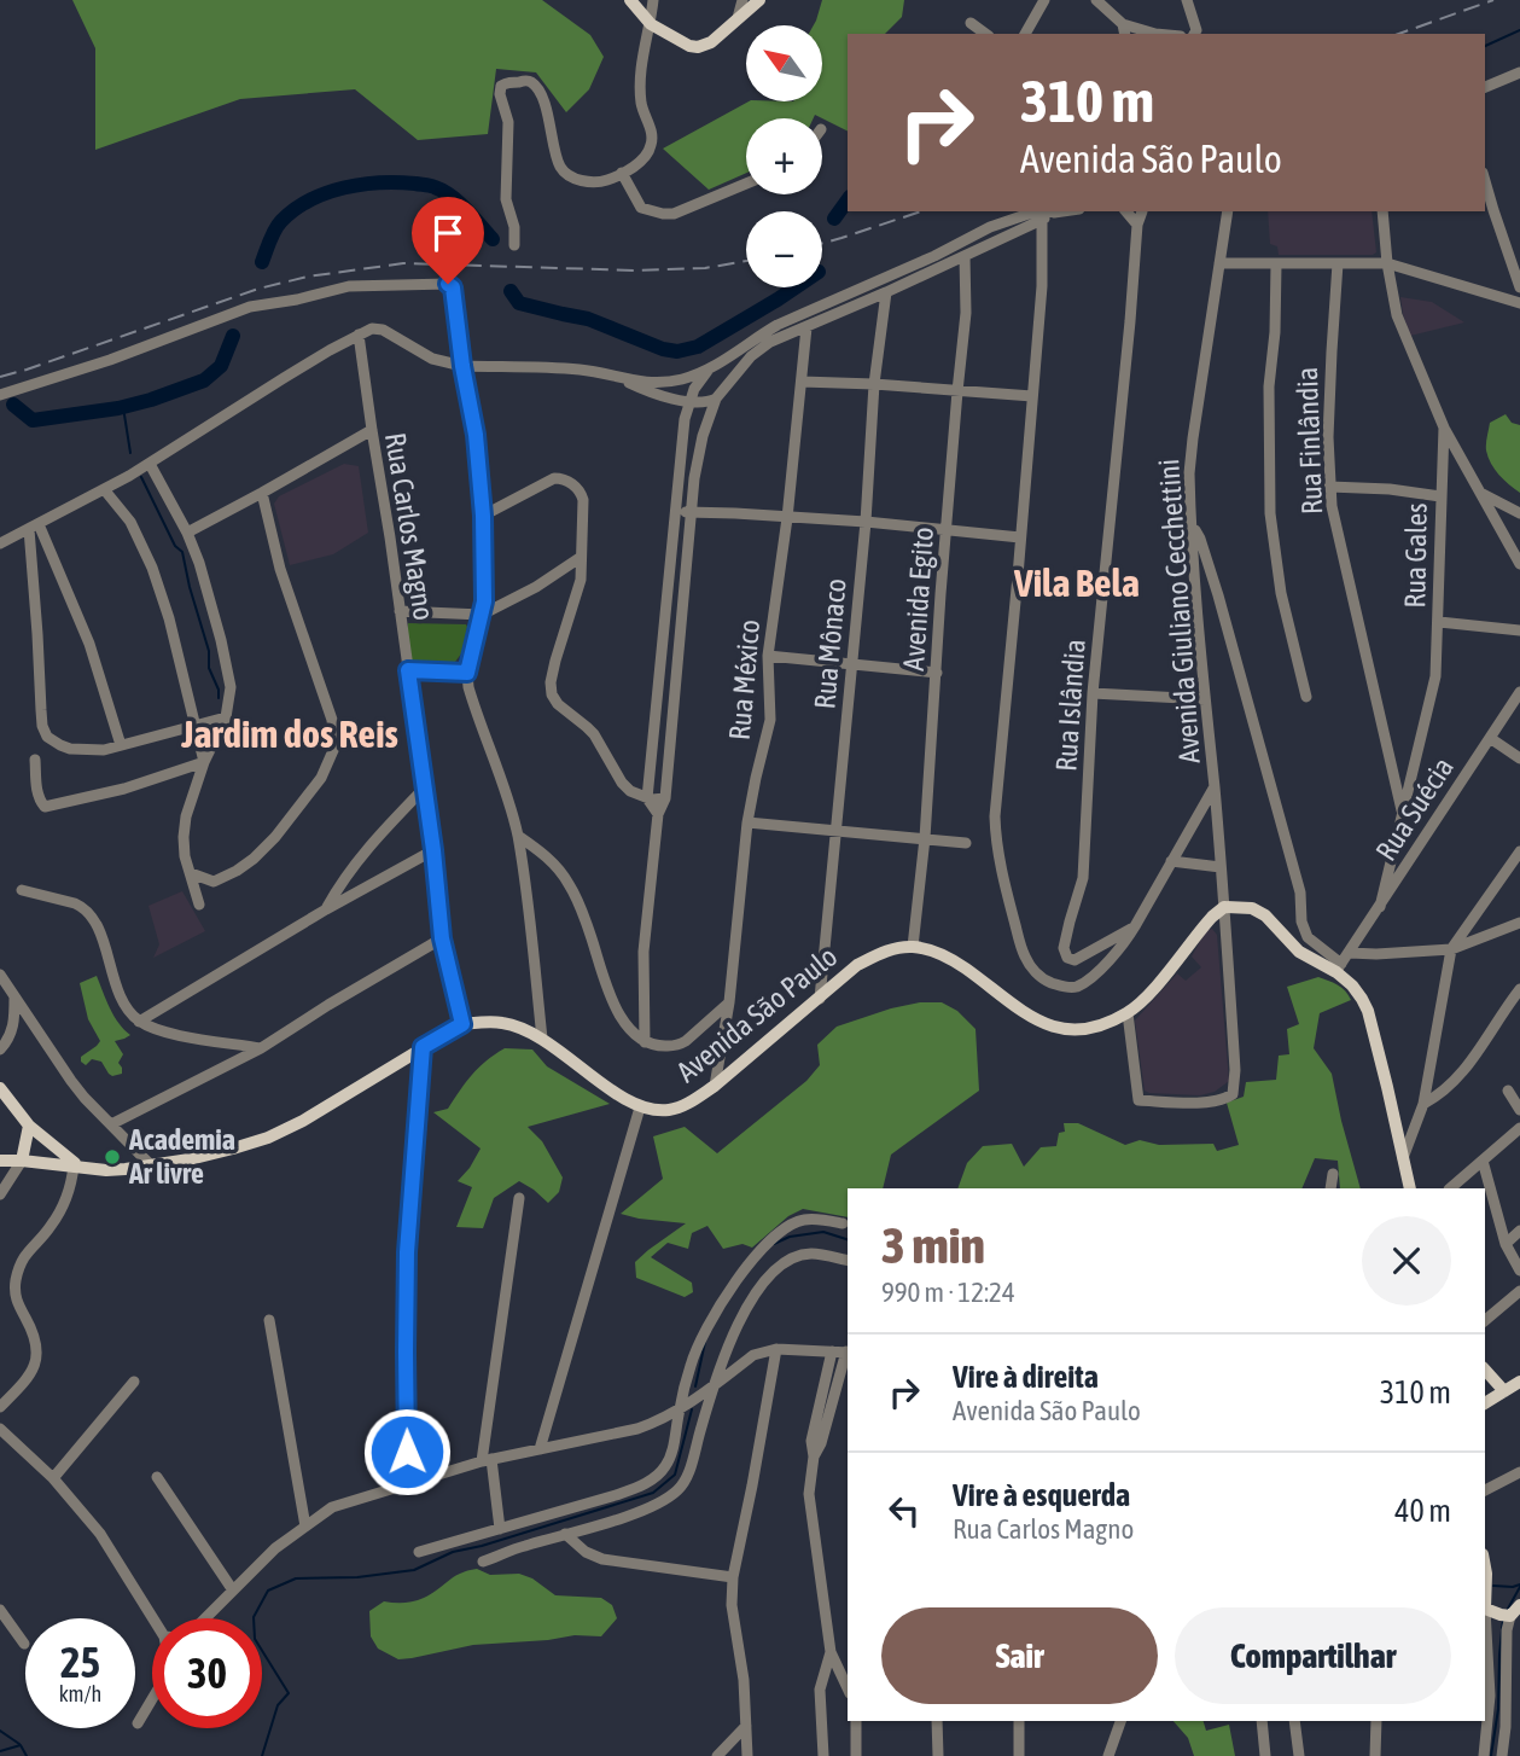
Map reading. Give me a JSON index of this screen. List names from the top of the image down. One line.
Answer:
{"streets":{"main road":["Avenida São Paulo"],"street":["Rua Finlândia","Rua Carlos Magno","Rua Gales","Avenida Egito","Avenida Giuliano Cecchettini","Rua Mônaco","Rua México","Rua Islândia","Rua Suécia"]},"crossings":[["Rua Finlândia","Rua Gales"],["Rua Gales","Rua Suécia"],["Avenida Egito","Avenida São Paulo"],["Rua Mônaco","Avenida São Paulo"],["Rua México","Avenida São Paulo"]],"districts":["Vila Bela","Jardim dos Reis"],"places":["Academia Ar livre"],"north":"top left","page":{"map_buttons":["+","−"],"turn":["310 m","Avenida São Paulo"],"heading":["3 min","990 m · 12:24"],"list":[{"name":"Vire à direita","note":"Avenida São Paulo","value":"310 m"},{"name":"Vire à esquerda","note":"Rua Carlos Magno","value":"40 m"}],"buttons":["Sair","Compartilhar"],"speed":"25 km/h","limit":"30"}}
